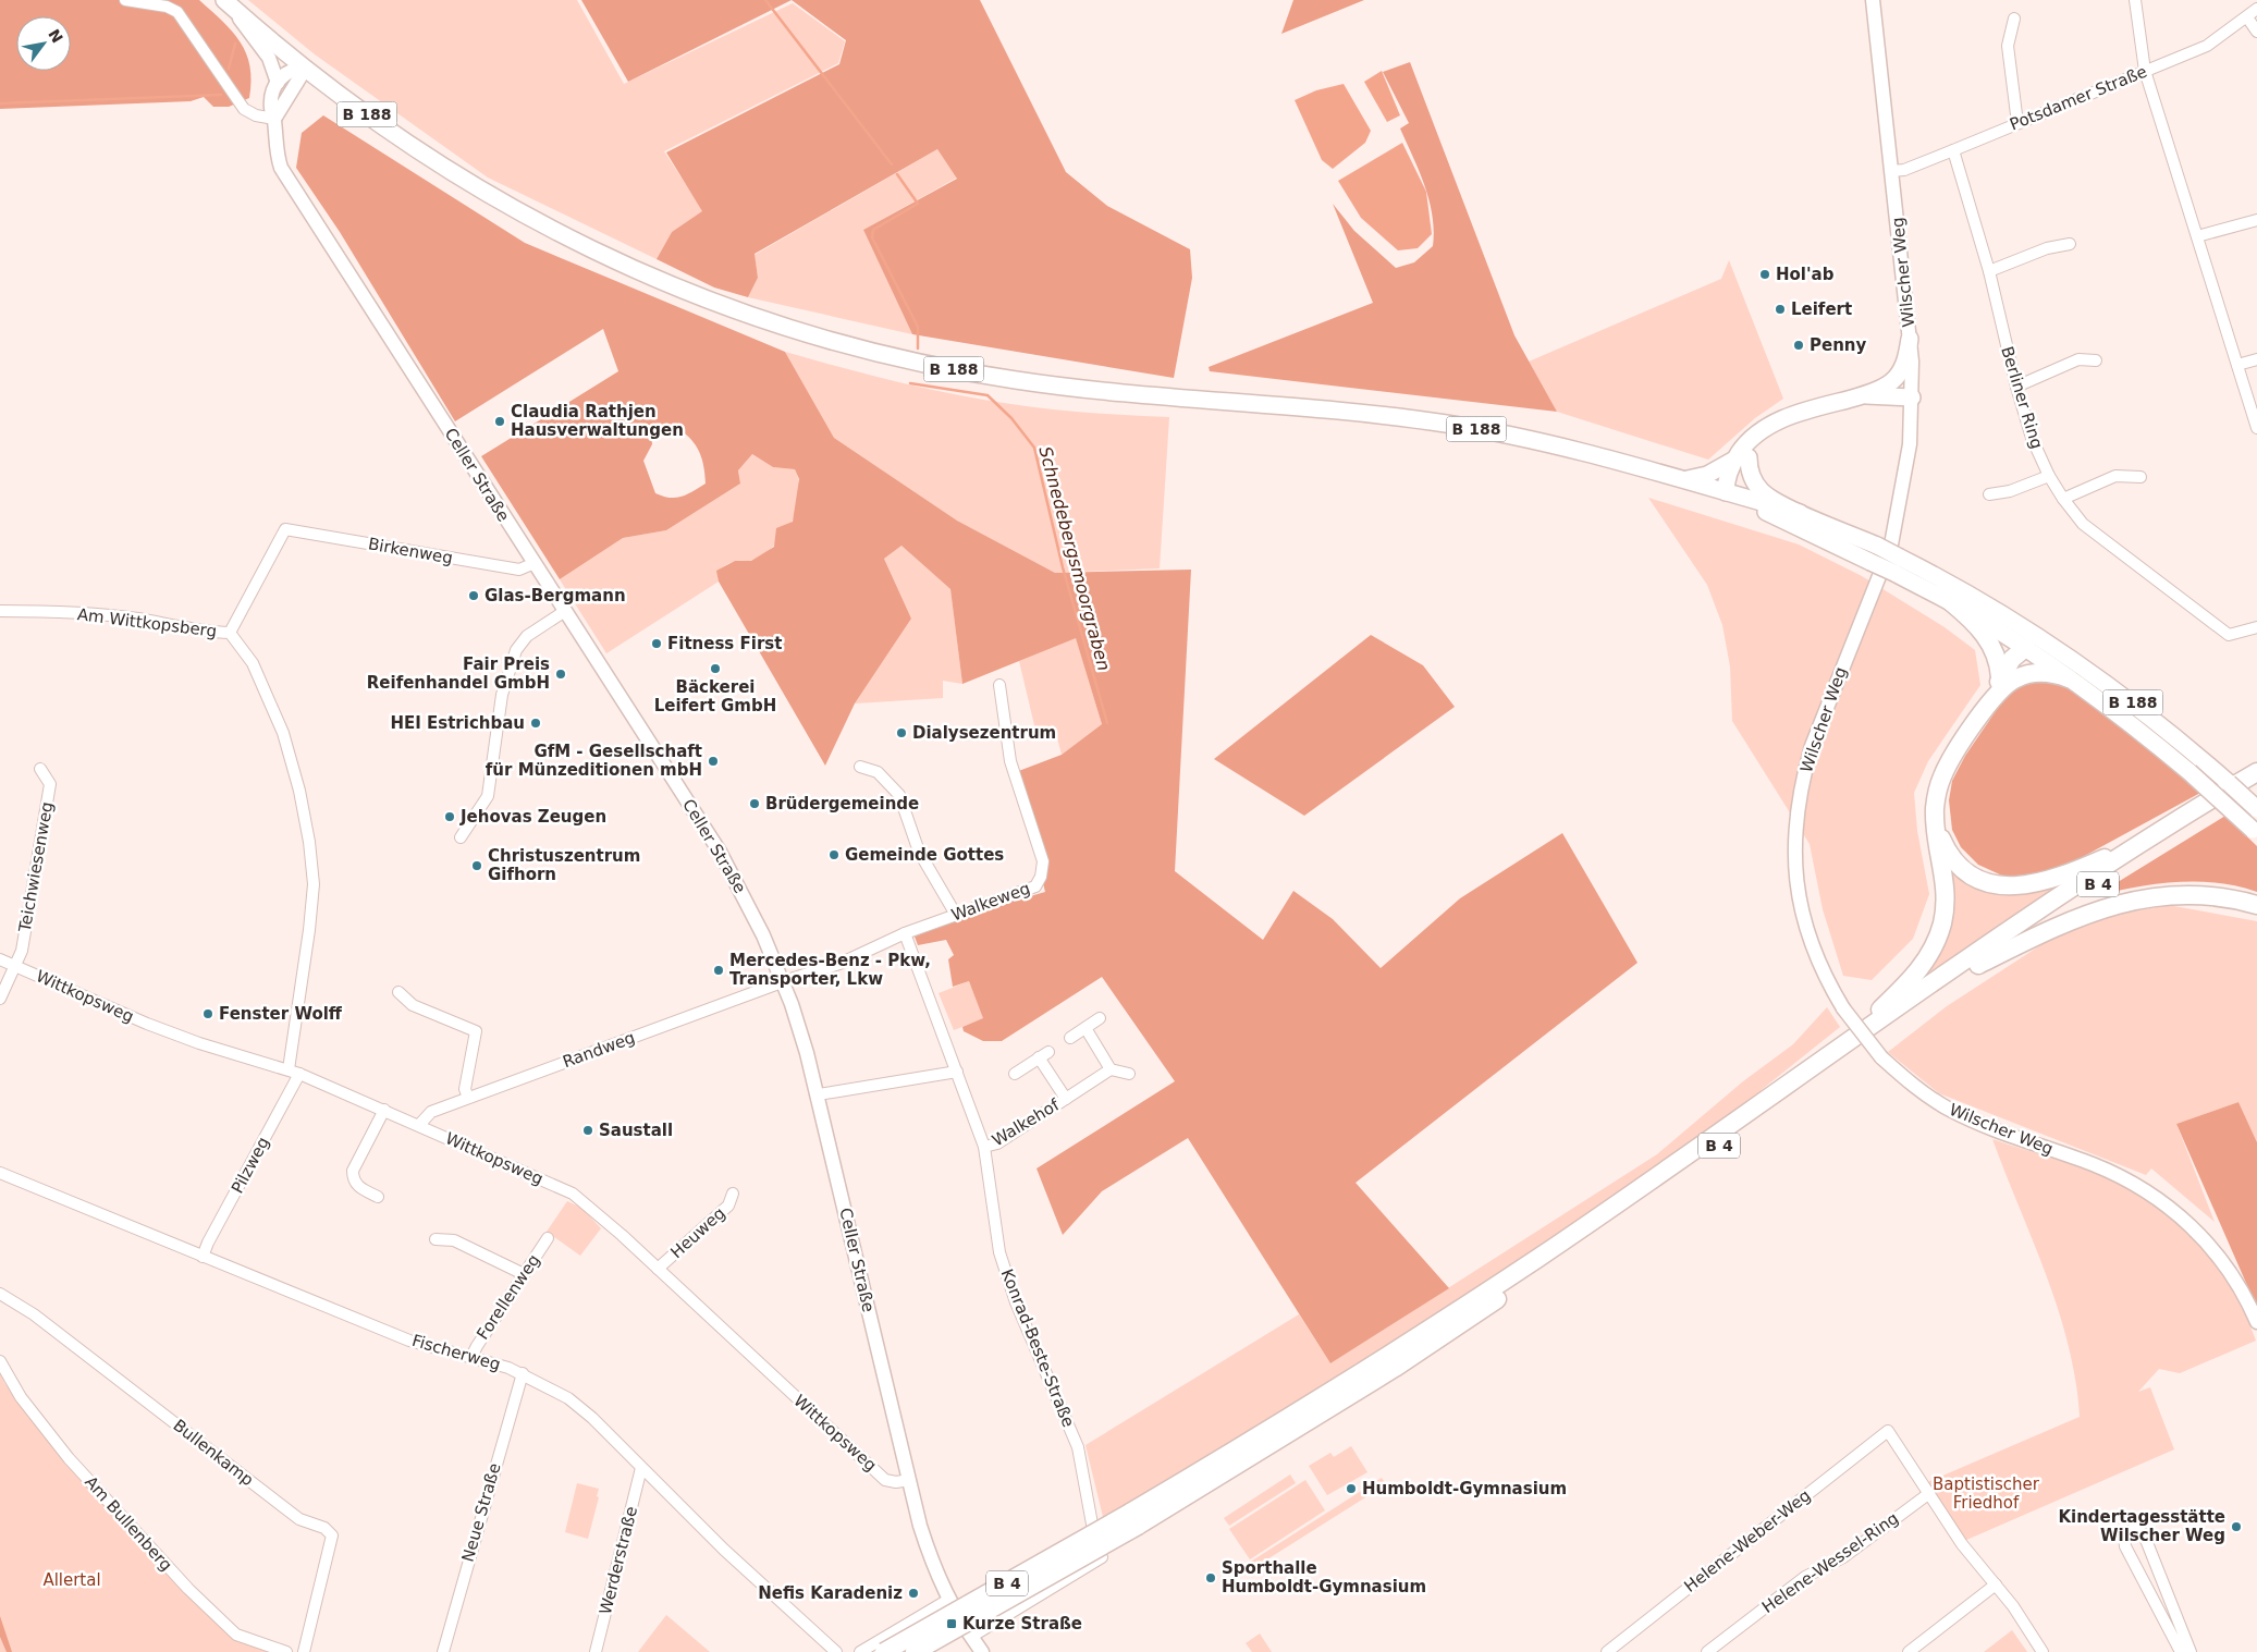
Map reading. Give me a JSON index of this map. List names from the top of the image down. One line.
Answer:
{"streets":{"highway":["B 4"],"main road":["B 188"],"street":["Potsdamer Straße","Wilscher Weg","Berliner Ring","Celler Straße","Birkenweg","Am Wittkopsberg","Teichwiesenweg","Walkeweg","Wittkopsweg","Randweg","Walkehof","Pilzweg","Heuweg","Forellenweg","Konrad-Beste-Straße","Fischerweg","Bullenkamp","Neue Straße","Am Bullenberg","Helene-Weber-Weg","Werderstraße","Helene-Wessel-Ring"]},"crossings":[["Potsdamer Straße","Wilscher Weg"],["Potsdamer Straße","Berliner Ring"],["B 188","Wilscher Weg"],["Celler Straße","Birkenweg"],["Celler Straße","Walkeweg"],["Celler Straße","Wittkopsweg"],["Celler Straße","Randweg"],["Celler Straße","Konrad-Beste-Straße"],["Birkenweg","Am Wittkopsberg"],["Am Wittkopsberg","Wittkopsweg"],["Teichwiesenweg","Wittkopsweg"],["Walkeweg","Randweg"],["Walkeweg","Konrad-Beste-Straße"],["Wittkopsweg","Randweg"],["Wittkopsweg","Pilzweg"],["Wittkopsweg","Heuweg"],["Walkehof","Konrad-Beste-Straße"],["Pilzweg","Fischerweg"],["Forellenweg","Fischerweg"],["Fischerweg","Neue Straße"],["Fischerweg","Werderstraße"],["Helene-Weber-Weg","Helene-Wessel-Ring"]],"water":["Schnedebergsmoorgraben"],"parks":["Baptistischer Friedhof","Allertal"],"places":{"other":["Hol'ab","Leifert","Penny","Claudia Rathjen Hausverwaltungen","Glas-Bergmann","Fitness First","Bäckerei Leifert GmbH","Fair Preis Reifenhandel GmbH","HEI Estrichbau","Dialysezentrum","GfM - Gesellschaft für Münzeditionen mbH","Brüdergemeinde","Jehovas Zeugen","Gemeinde Gottes","Christuszentrum Gifhorn","Mercedes-Benz - Pkw, Transporter, Lkw","Fenster Wolff","Saustall","Humboldt-Gymnasium","Kindertagesstätte Wilscher Weg","Sporthalle Humboldt-Gymnasium","Nefis Karadeniz"],"transit":["Kurze Straße"]},"north":"top right"}
